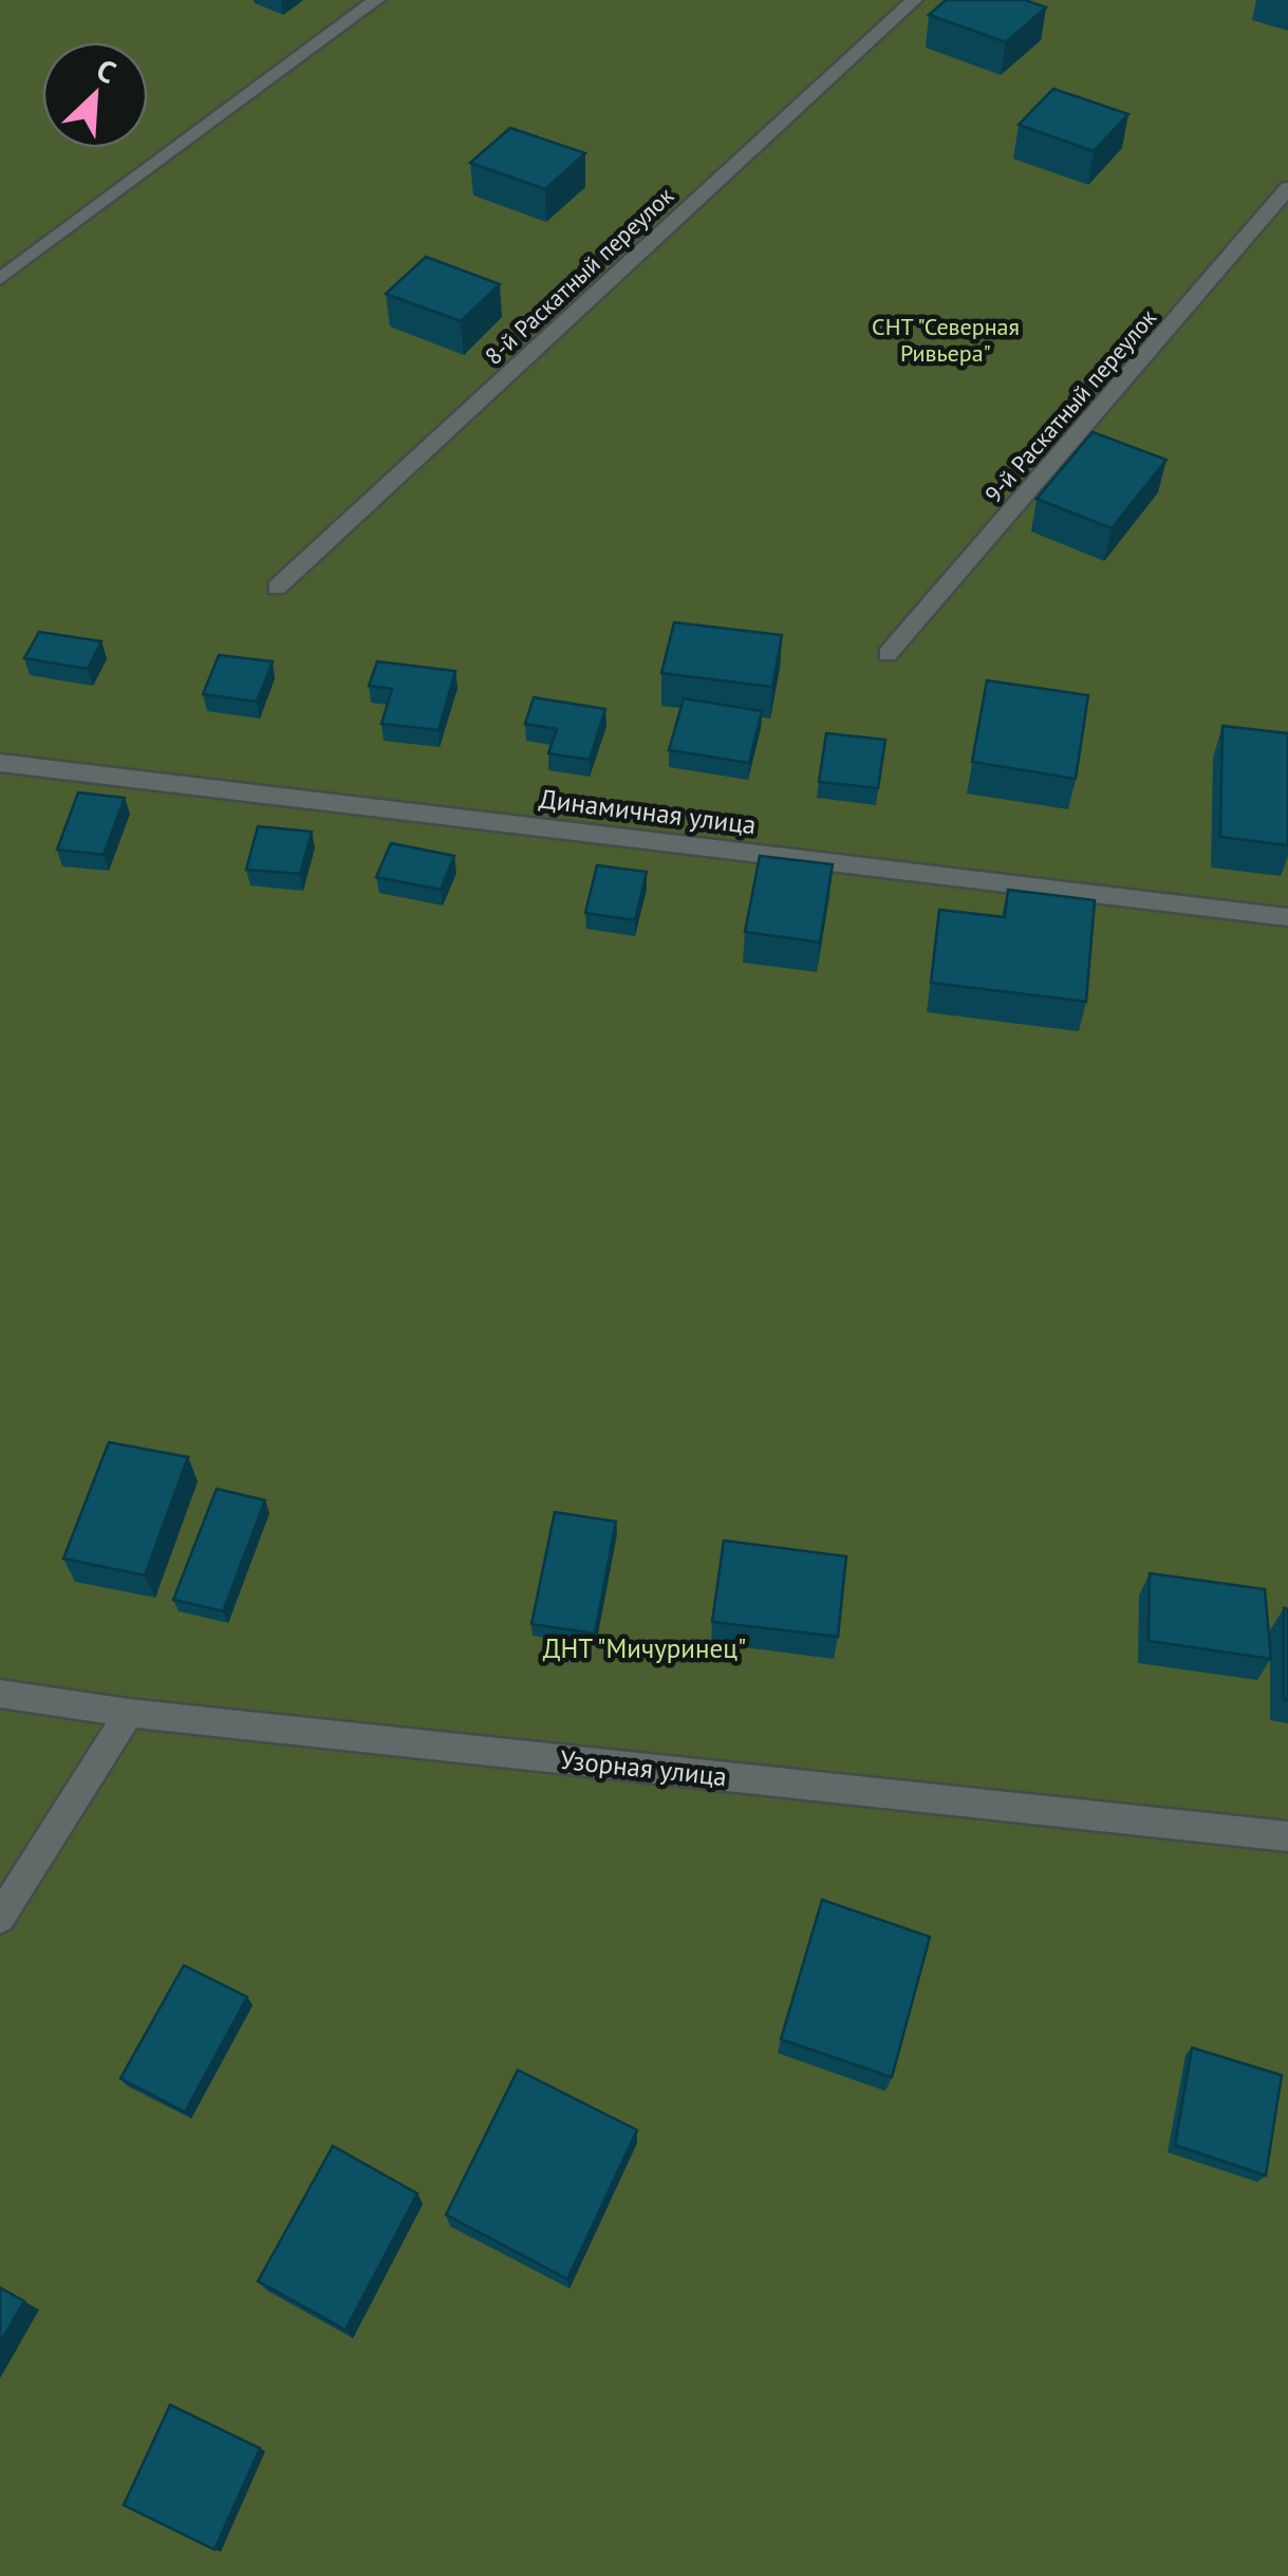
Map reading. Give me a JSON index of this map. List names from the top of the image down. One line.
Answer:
{"streets":{"street":["8-й Раскатный переулок","9-й Раскатный переулок","Динамичная улица","Узорная улица"]},"parks":["СНТ \"Северная Ривьера\"","ДНТ \"Мичуринец\""],"north":"top right"}
